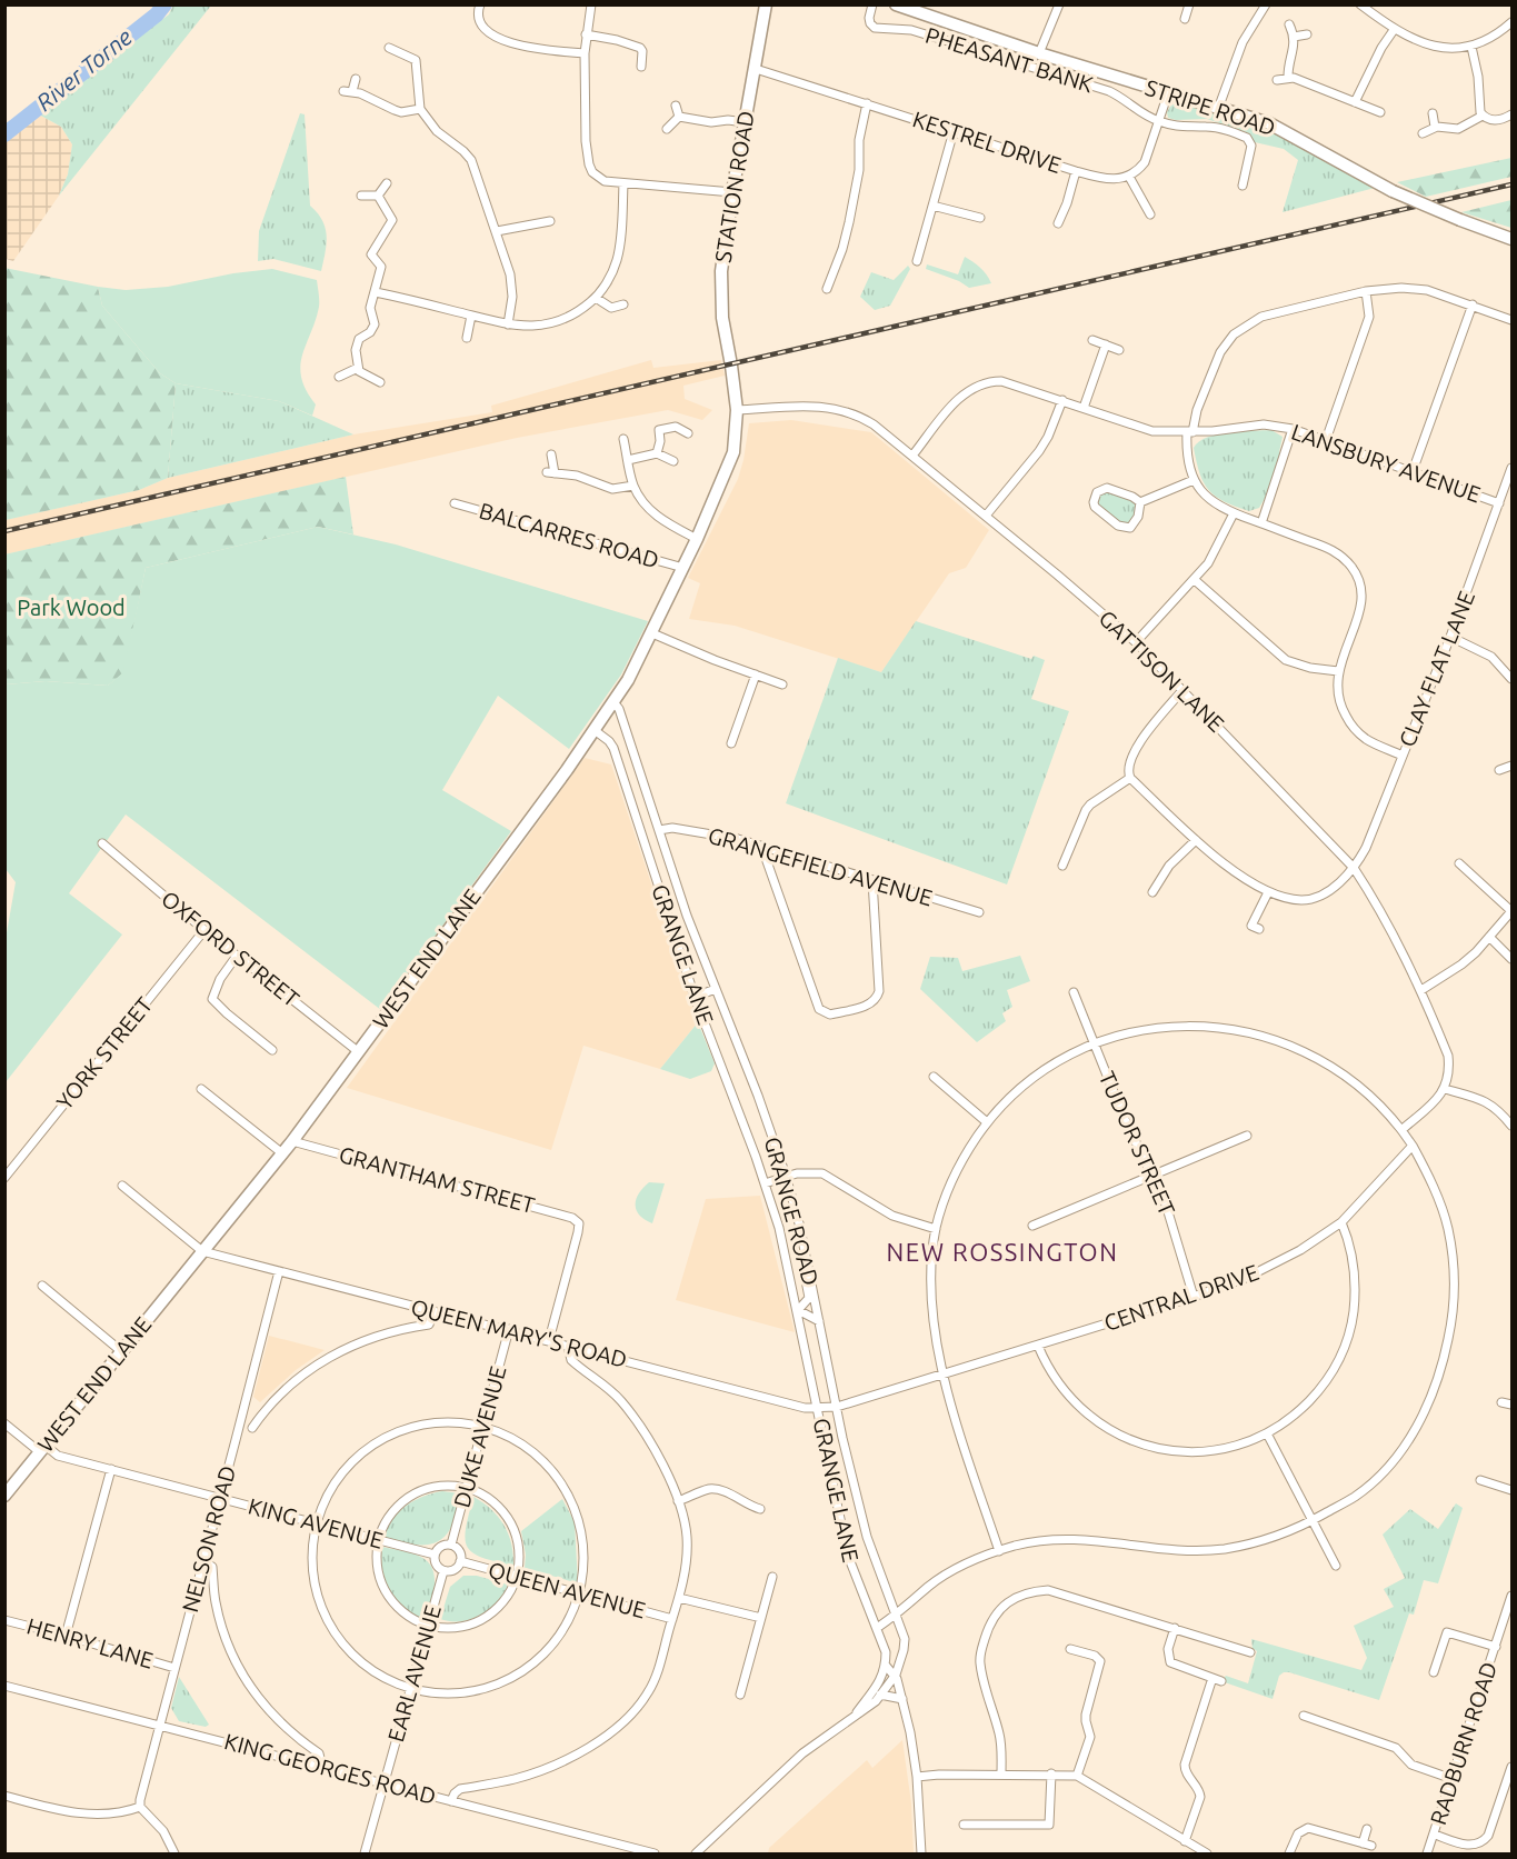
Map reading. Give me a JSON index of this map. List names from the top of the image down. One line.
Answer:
{"streets":{"street":["PHEASANT BANK","STRIPE ROAD","KESTREL DRIVE","STATION ROAD","LANSBURY AVENUE","BALCARRES ROAD","CLAY FLAT LANE","GATTISON LANE","GRANGEFIELD AVENUE","OXFORD STREET","GRANGE LANE","WEST END LANE","YORK STREET","TUDOR STREET","GRANTHAM STREET","GRANGE ROAD","CENTRAL DRIVE","QUEEN MARY'S ROAD","DUKE AVENUE","KING AVENUE","NELSON ROAD","QUEEN AVENUE","HENRY LANE","EARL AVENUE","RADBURN ROAD","KING GEORGES ROAD"]},"crossings":[["KESTREL DRIVE","STATION ROAD"],["STATION ROAD","WEST END LANE"],["LANSBURY AVENUE","CLAY FLAT LANE"],["LANSBURY AVENUE","GATTISON LANE"],["BALCARRES ROAD","WEST END LANE"],["CLAY FLAT LANE","GATTISON LANE"],["GATTISON LANE","WEST END LANE"],["GRANGEFIELD AVENUE","GRANGE ROAD"],["OXFORD STREET","WEST END LANE"],["OXFORD STREET","YORK STREET"],["GRANGE LANE","WEST END LANE"],["GRANGE LANE","GRANGE ROAD"],["GRANGE LANE","QUEEN MARY'S ROAD"],["WEST END LANE","GRANTHAM STREET"],["WEST END LANE","GRANGE ROAD"],["WEST END LANE","QUEEN MARY'S ROAD"],["WEST END LANE","KING AVENUE"],["TUDOR STREET","CENTRAL DRIVE"],["GRANTHAM STREET","QUEEN MARY'S ROAD"],["GRANGE ROAD","CENTRAL DRIVE"],["GRANGE ROAD","QUEEN MARY'S ROAD"],["CENTRAL DRIVE","QUEEN MARY'S ROAD"],["QUEEN MARY'S ROAD","DUKE AVENUE"],["QUEEN MARY'S ROAD","NELSON ROAD"],["DUKE AVENUE","KING AVENUE"],["DUKE AVENUE","QUEEN AVENUE"],["DUKE AVENUE","EARL AVENUE"],["KING AVENUE","NELSON ROAD"],["KING AVENUE","QUEEN AVENUE"],["KING AVENUE","EARL AVENUE"],["NELSON ROAD","HENRY LANE"],["NELSON ROAD","KING GEORGES ROAD"],["QUEEN AVENUE","EARL AVENUE"],["EARL AVENUE","KING GEORGES ROAD"]],"districts":["NEW ROSSINGTON"],"water":["River Torne"],"parks":["Park Wood"]}
